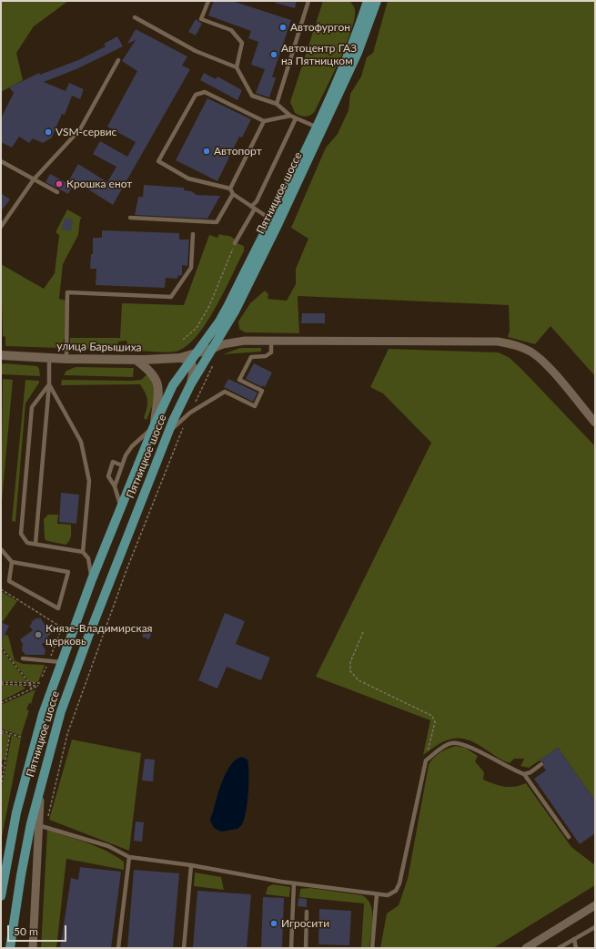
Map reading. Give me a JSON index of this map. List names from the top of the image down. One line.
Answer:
{"streets":{"main road":["Пятницкое шоссе","улица Барышиха"]},"crossings":[["Пятницкое шоссе","улица Барышиха"]],"places":["Автофургон","Автоцентр ГАЗ на Пятницком","VSM-сервис","Автопорт","Крошка енот","Князе-Владимирская церковь","Игросити"],"scale_bar":"50 m"}
